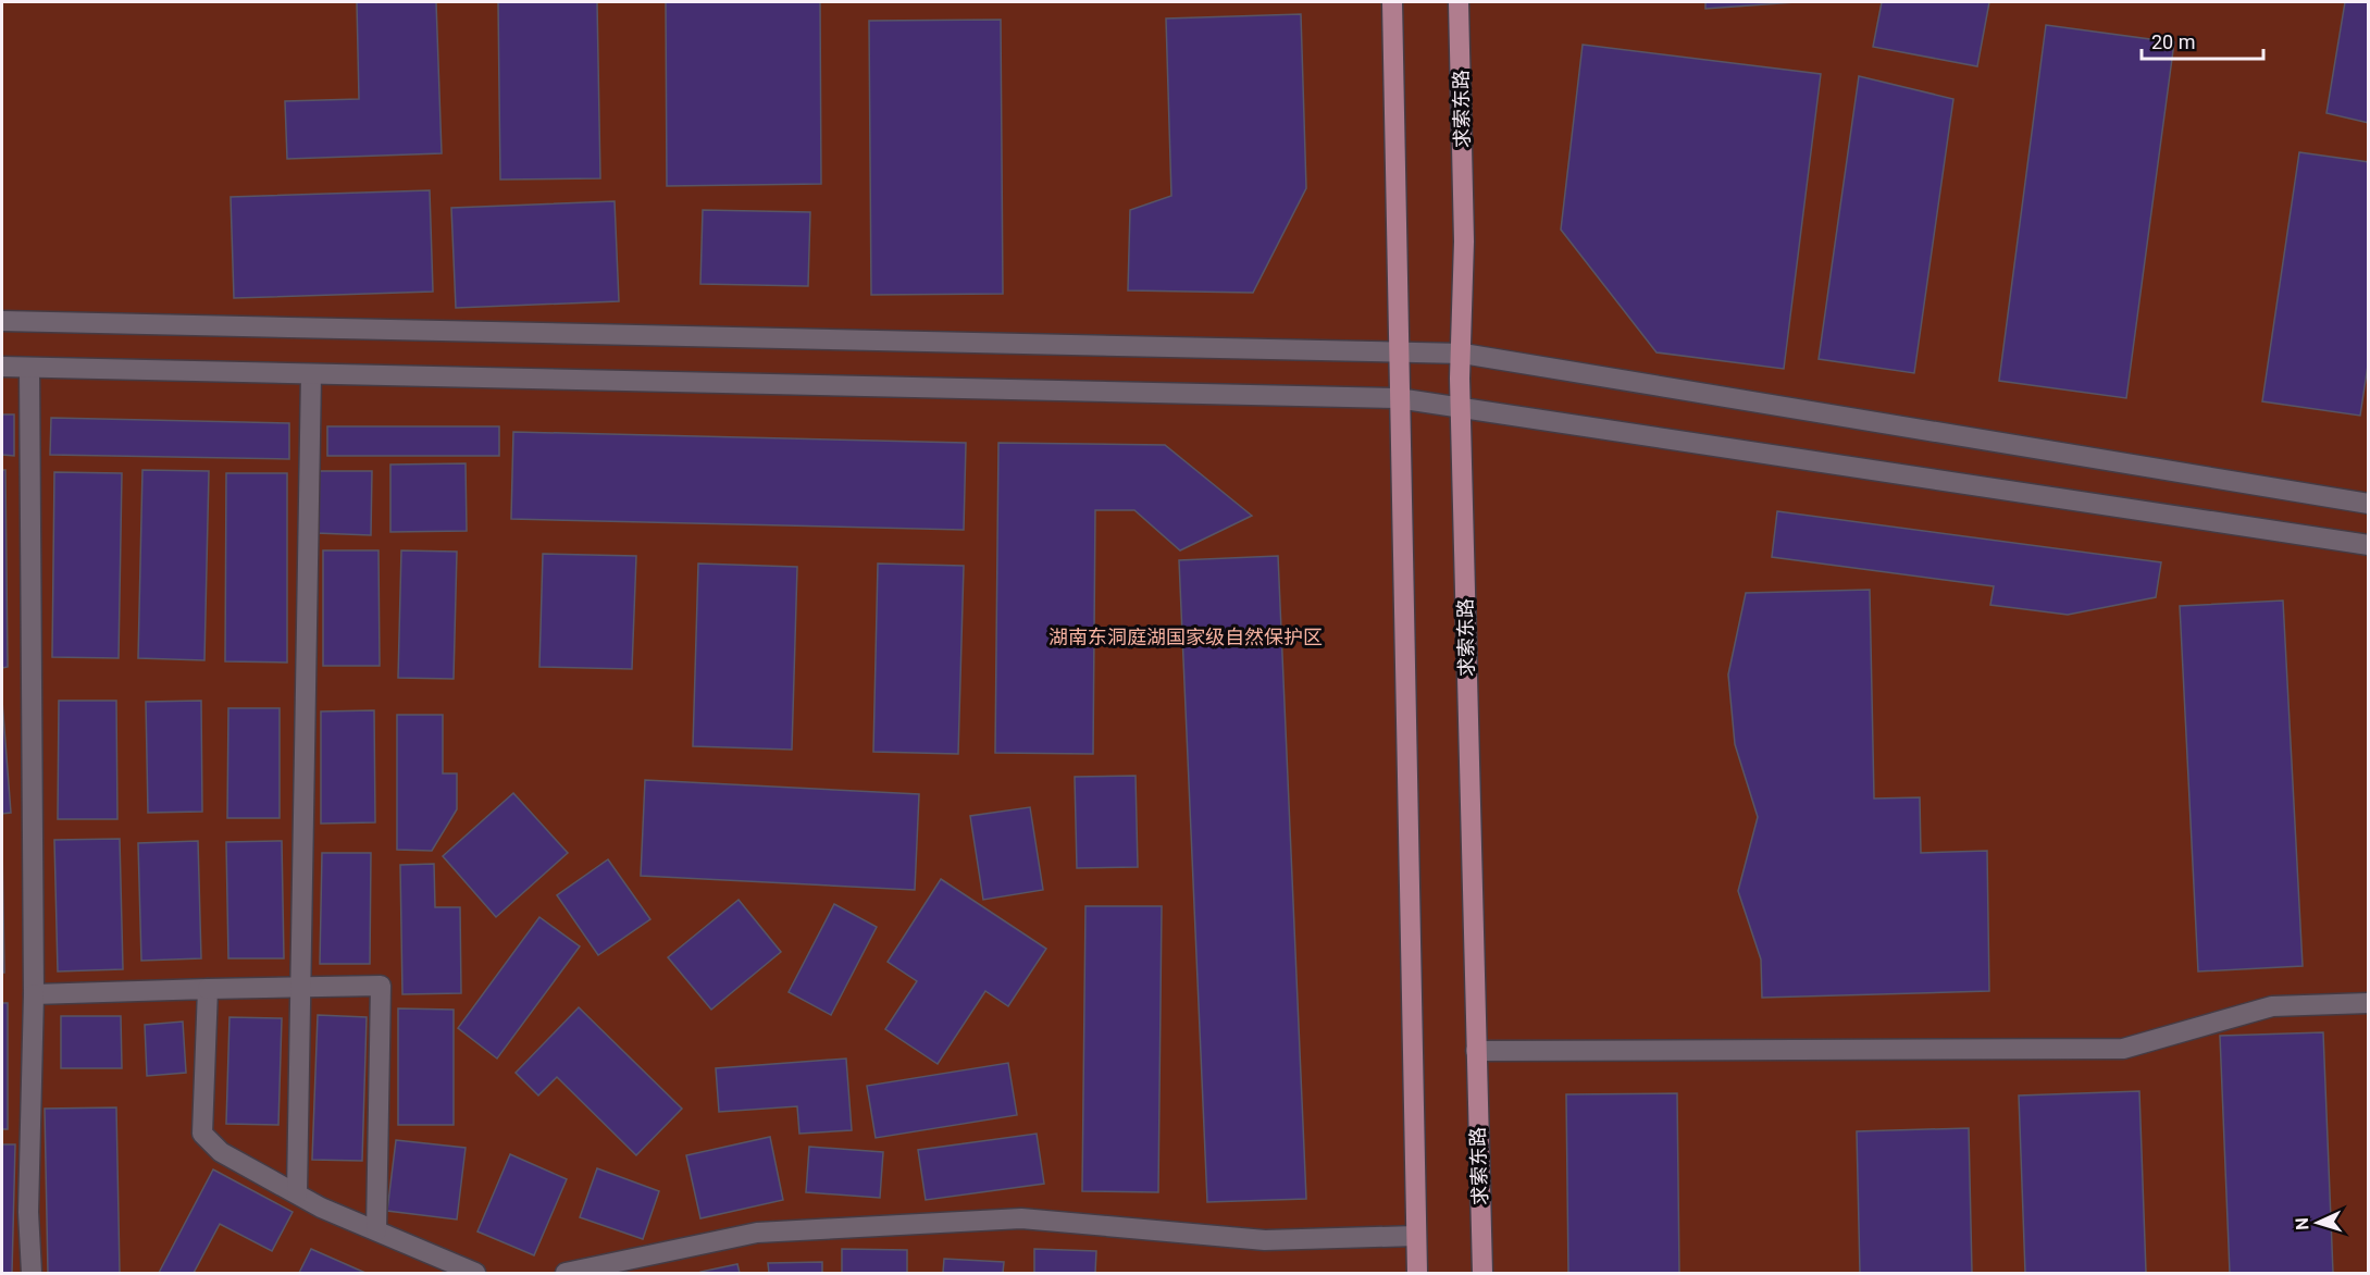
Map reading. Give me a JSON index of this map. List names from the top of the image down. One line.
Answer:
{"streets":{"main road":["求索东路"]},"parks":["湖南东洞庭湖国家级自然保护区"],"scale_bar":"20 m","north":"left"}
